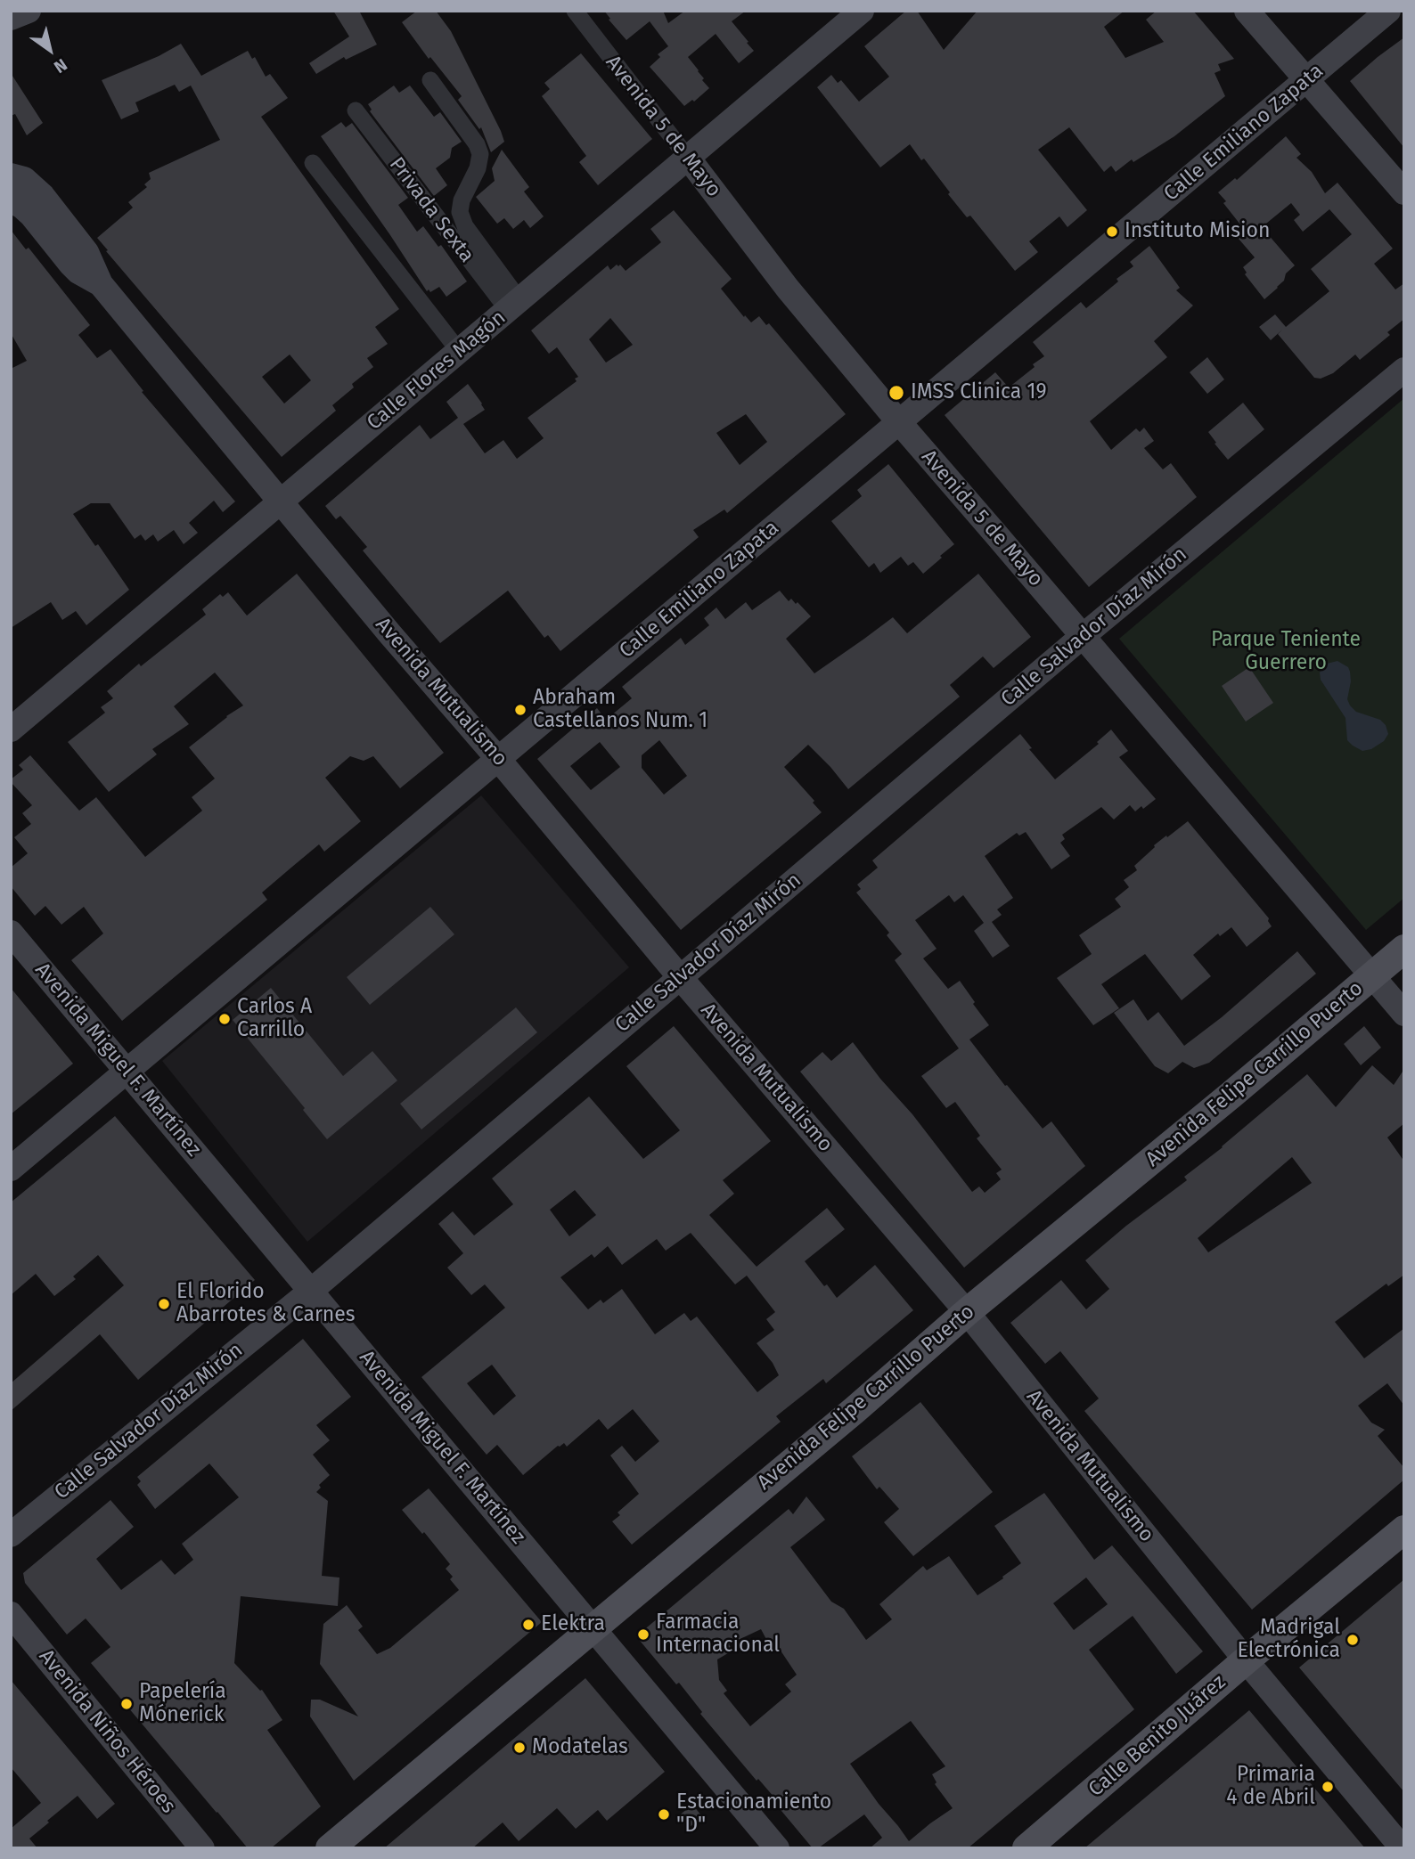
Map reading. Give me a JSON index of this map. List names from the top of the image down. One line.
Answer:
{"streets":{"main road":["Avenida Felipe Carrillo Puerto","Calle Benito Juárez"],"street":["Avenida 5 de Mayo","Calle Emiliano Zapata","Privada Sexta","Calle Flores Magón","Calle Salvador Díaz Mirón","Avenida Mutualismo","Avenida Miguel F. Martínez","Avenida Niños Héroes"]},"crossings":[["Avenida 5 de Mayo","Calle Emiliano Zapata"],["Avenida 5 de Mayo","Calle Flores Magón"],["Avenida 5 de Mayo","Calle Salvador Díaz Mirón"],["Avenida 5 de Mayo","Avenida Felipe Carrillo Puerto"],["Calle Emiliano Zapata","Avenida Mutualismo"],["Calle Emiliano Zapata","Avenida Miguel F. Martínez"],["Privada Sexta","Calle Flores Magón"],["Calle Flores Magón","Avenida Mutualismo"],["Calle Salvador Díaz Mirón","Avenida Mutualismo"],["Calle Salvador Díaz Mirón","Avenida Miguel F. Martínez"],["Avenida Mutualismo","Avenida Felipe Carrillo Puerto"],["Avenida Mutualismo","Calle Benito Juárez"],["Avenida Miguel F. Martínez","Avenida Felipe Carrillo Puerto"]],"parks":["Parque Teniente Guerrero"],"places":["Instituto Mision","IMSS Clinica 19","Abraham Castellanos Num. 1","Carlos A Carrillo","El Florido Abarrotes & Carnes","Elektra","Farmacia Internacional","Madrigal Electrónica","Papelería Mónerick","Modatelas","Primaria 4 de Abril","Estacionamiento \"D\""],"north":"bottom right"}
